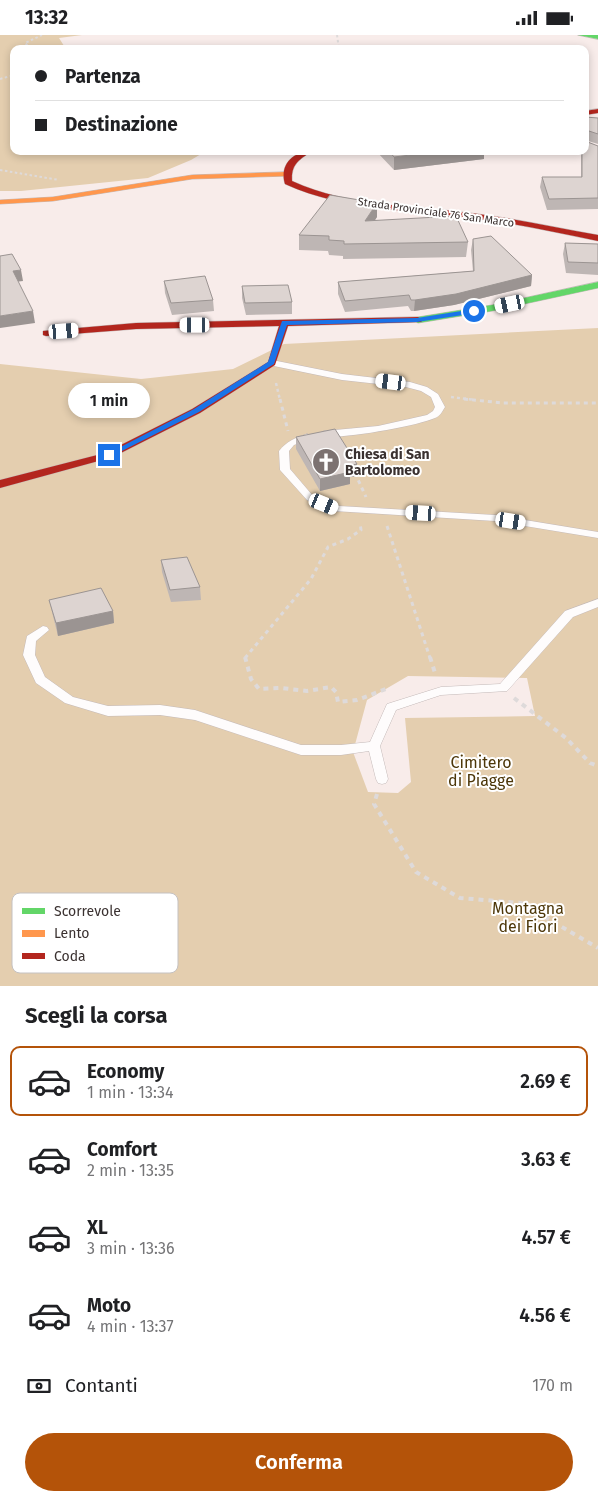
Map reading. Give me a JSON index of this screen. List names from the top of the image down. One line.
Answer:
{"streets":{"street":["Strada Provinciale 76 San Marco"]},"parks":["Cimitero di Piagge","Montagna dei Fiori"],"places":{"church":["Chiesa di San Bartolomeo"]},"legend":["Scorrevole","Lento","Coda"],"page":{"status":"13:32","banner":["Partenza","Destinazione"],"bubble":"1 min","heading":"Scegli la corsa","list":[{"name":"Economy","note":"1 min · 13:34","value":"2.69 €"},{"name":"Comfort","note":"2 min · 13:35","value":"3.63 €"},{"name":"XL","note":"3 min · 13:36","value":"4.57 €"},{"name":"Moto","note":"4 min · 13:37","value":"4.56 €"}],"pay":["Contanti","170 m"],"buttons":"Conferma"}}
